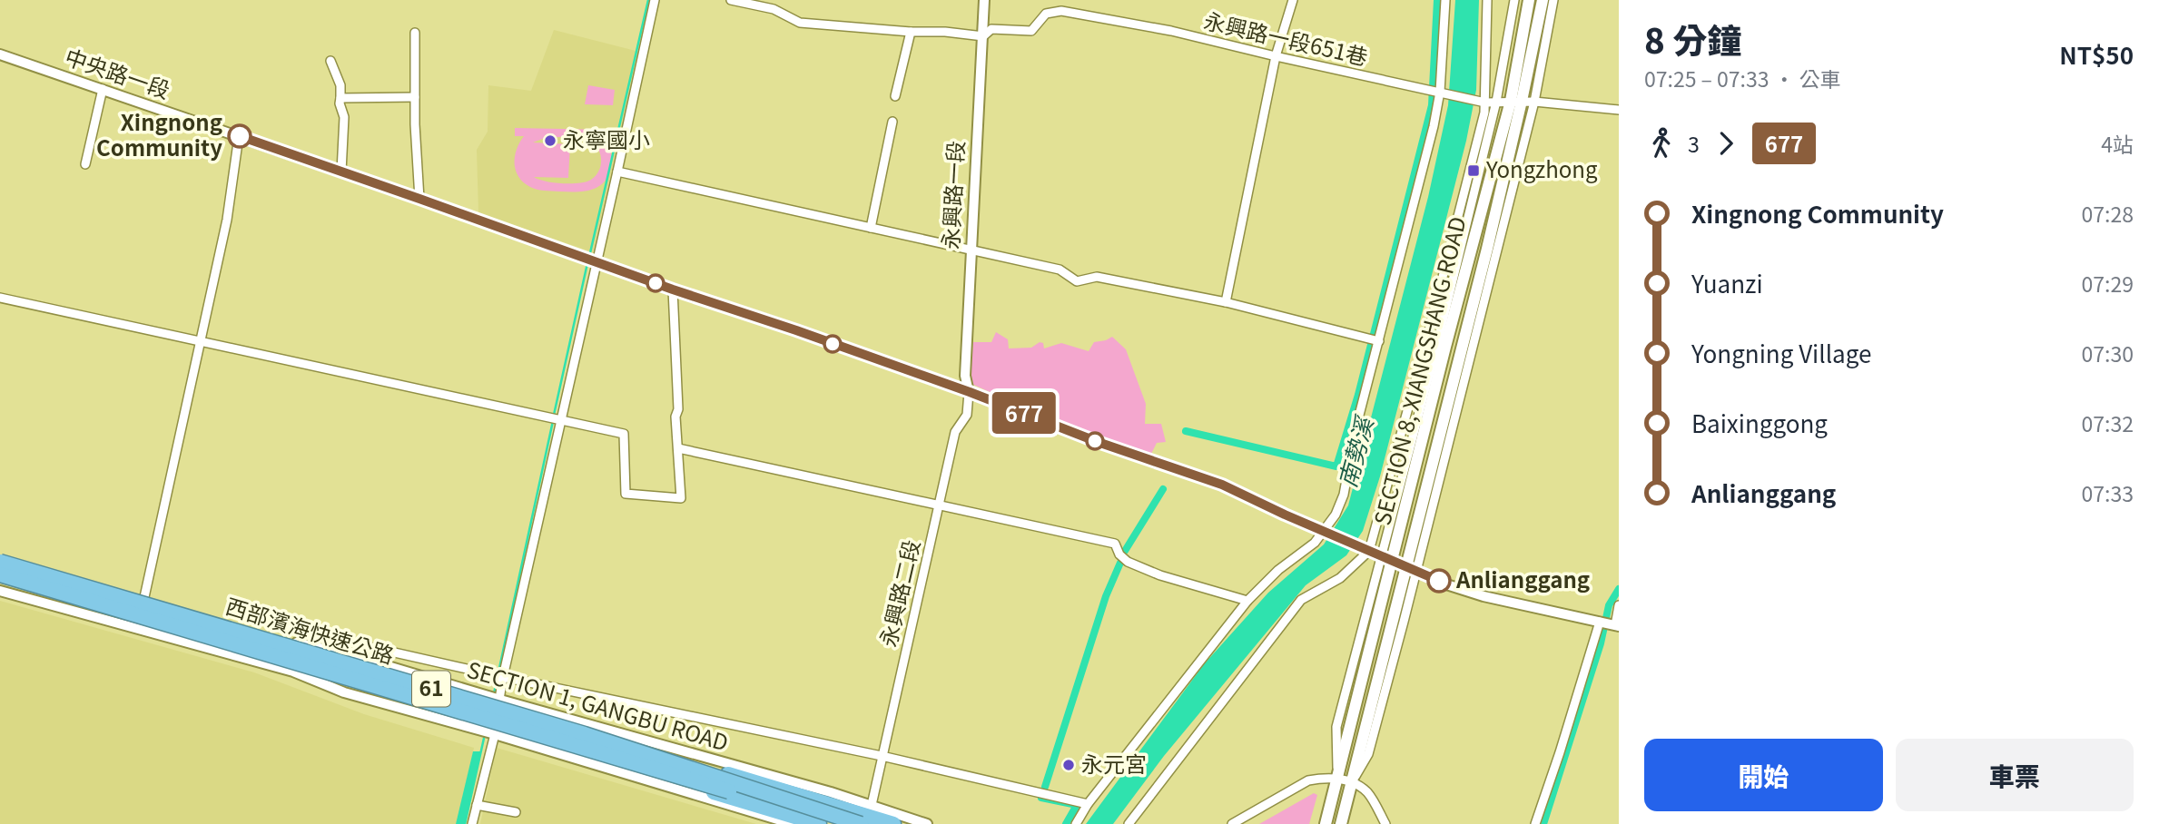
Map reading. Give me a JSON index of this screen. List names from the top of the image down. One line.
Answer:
{"streets":{"highway":["西部濱海快速公路","61"],"main road":["SECTION 8, XIANGSHANG ROAD"],"street":["永興路一段651巷","中央路一段","永興路一段","永興路二段","SECTION 1, GANGBU ROAD"]},"crossings":[["永興路一段651巷","永興路一段"],["永興路一段651巷","SECTION 8, XIANGSHANG ROAD"],["中央路一段","永興路一段"],["中央路一段","永興路二段"],["永興路一段","永興路二段"],["永興路二段","SECTION 1, GANGBU ROAD"],["西部濱海快速公路","SECTION 1, GANGBU ROAD"]],"water":["南勢溪"],"places":{"other":["Xingnong Community","永寧國小","Anlianggang","永元宮"],"transit":["Yongzhong"]},"lines":["bus line 677"],"page":{"on_map":"677","heading":["8 分鐘","07:25 – 07:33 · 公車","NT$50"],"legs":["3","677","4站"],"list":[{"name":"Xingnong Community","value":"07:28"},{"name":"Yuanzi","value":"07:29"},{"name":"Yongning Village","value":"07:30"},{"name":"Baixinggong","value":"07:32"},{"name":"Anlianggang","value":"07:33"}],"buttons":["開始","車票"]}}
